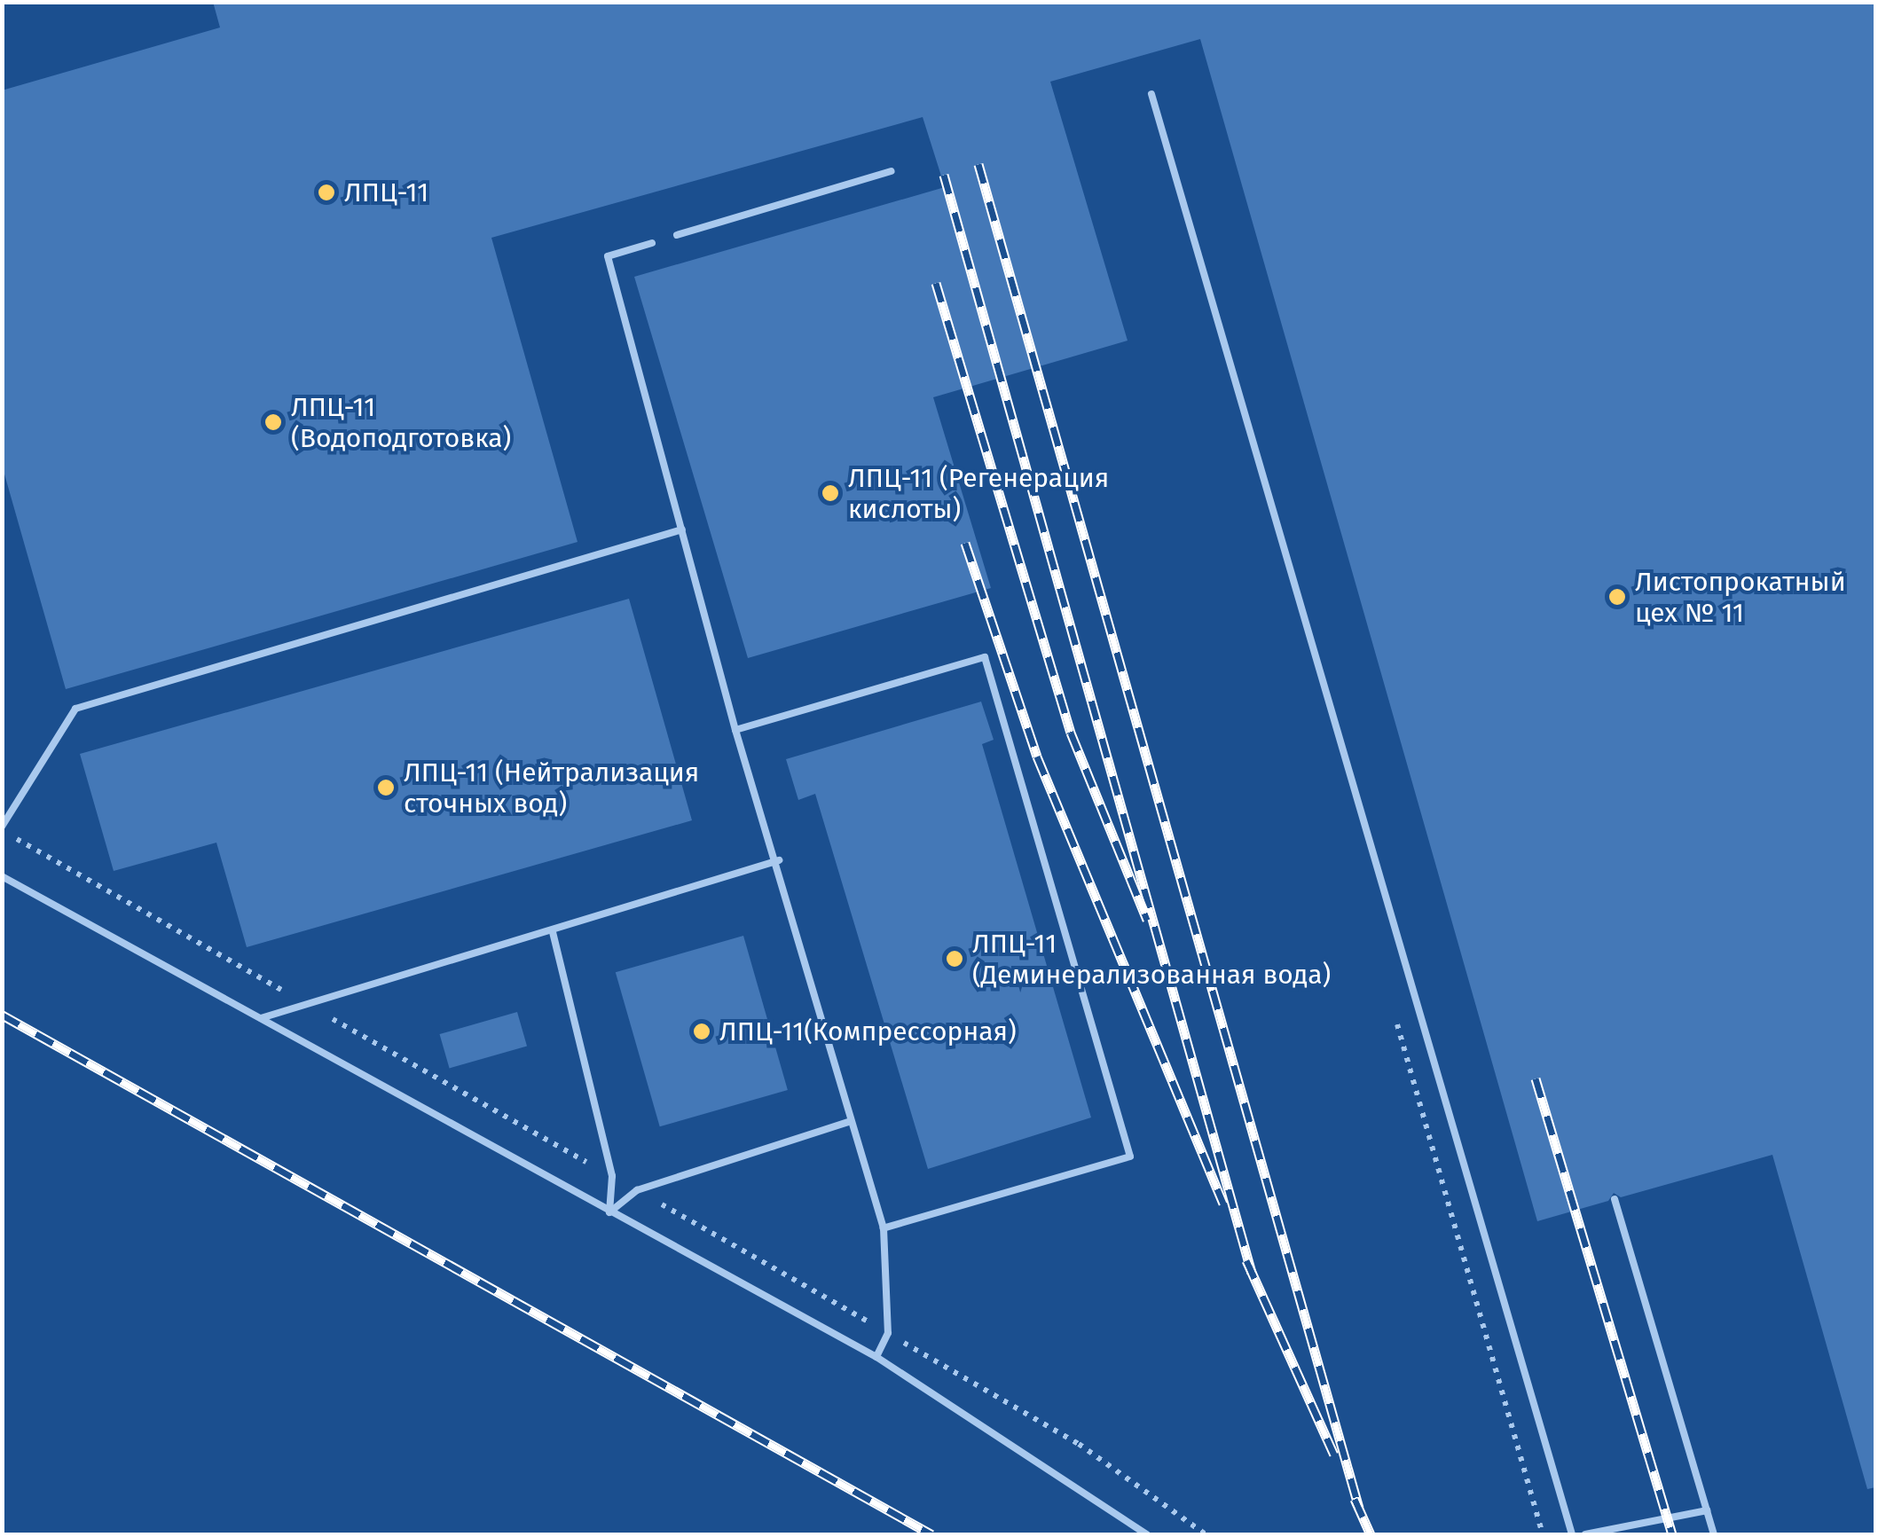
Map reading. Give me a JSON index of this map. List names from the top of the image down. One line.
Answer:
{"places":["ЛПЦ-11","ЛПЦ-11 (Водоподготовка)","ЛПЦ-11 (Регенерация кислоты)","Листопрокатный цех № 11","ЛПЦ-11 (Нейтрализация сточных вод)","ЛПЦ-11 (Деминерализованная вода)","ЛПЦ-11(Компрессорная)"]}
